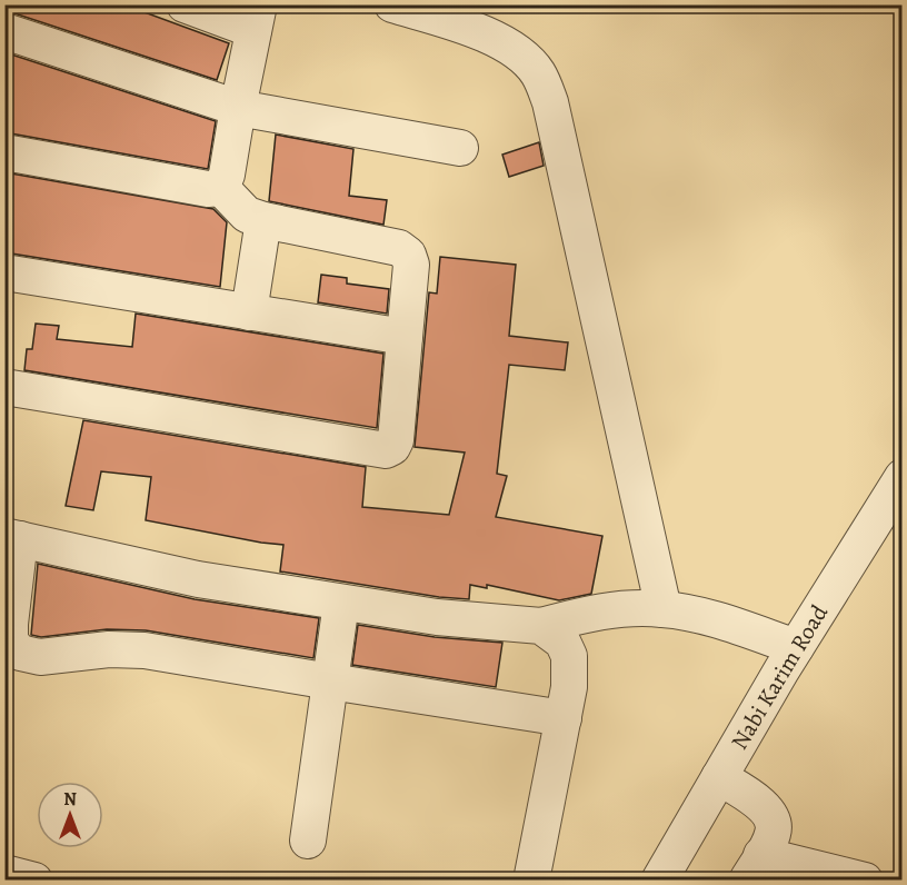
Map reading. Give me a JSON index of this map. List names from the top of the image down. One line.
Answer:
{"streets":{"street":["Nabi Karim Road"]},"north":"top"}
